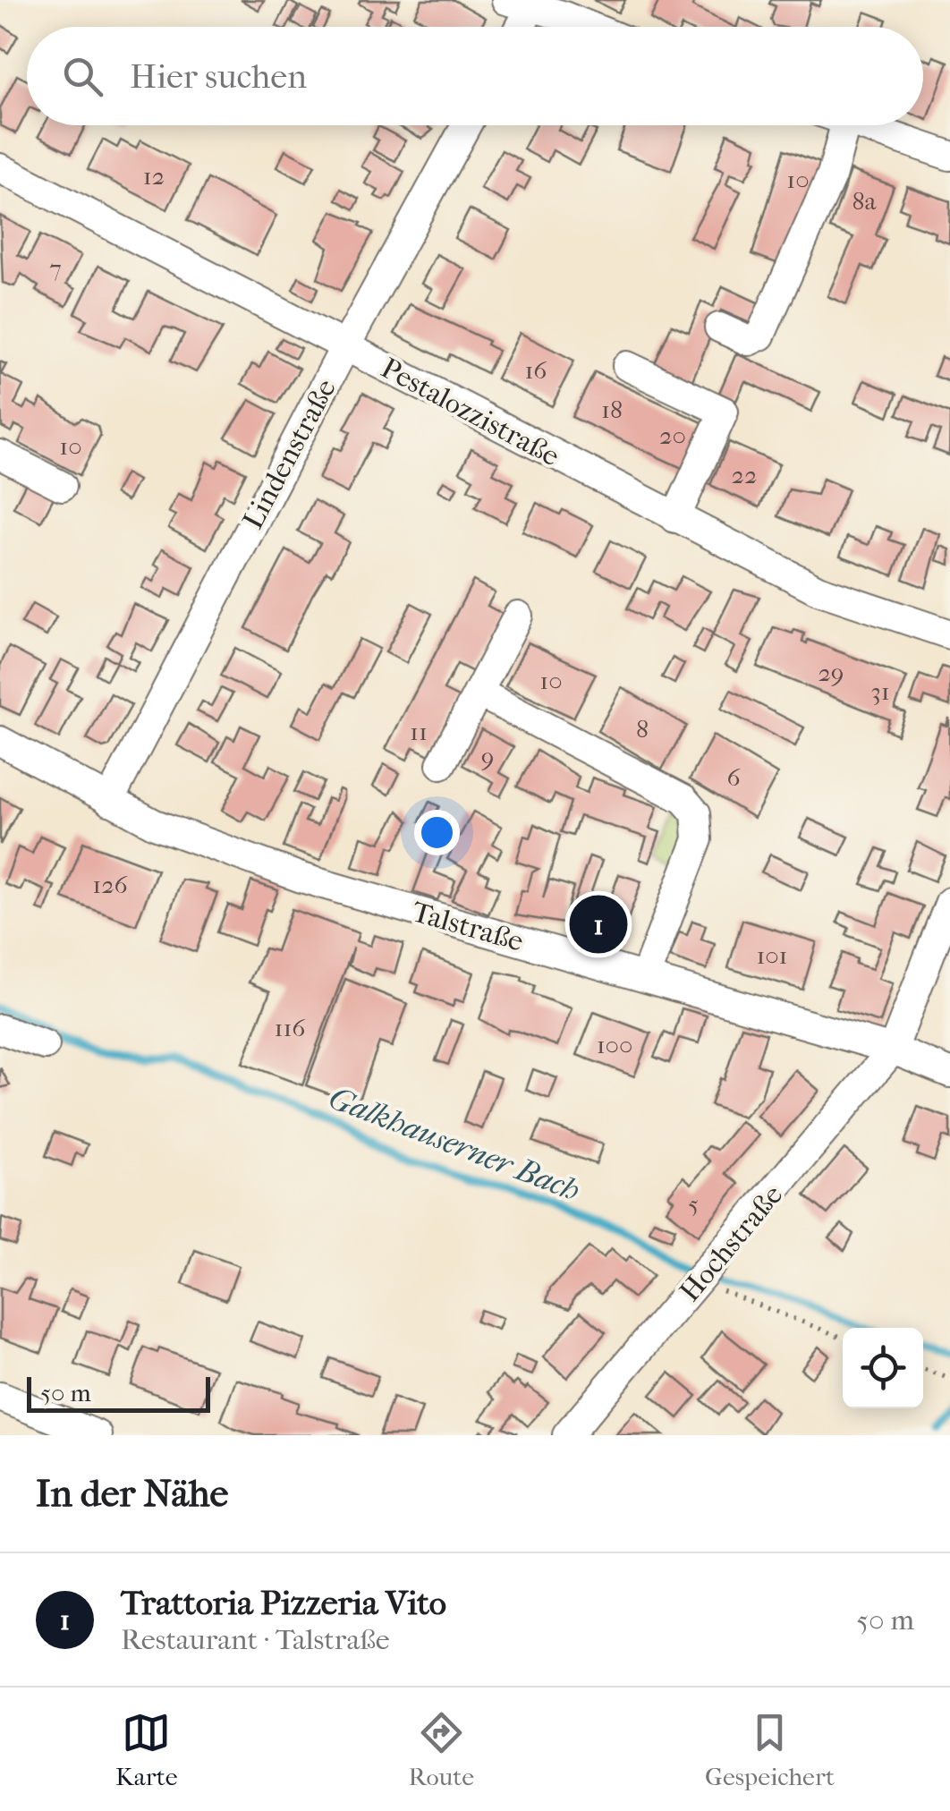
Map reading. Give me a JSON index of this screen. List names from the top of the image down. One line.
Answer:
{"streets":{"street":["Pestalozzistraße","Lindenstraße","Talstraße","Hochstraße"]},"crossings":[["Pestalozzistraße","Lindenstraße"],["Lindenstraße","Talstraße"],["Talstraße","Hochstraße"]],"water":["Galkhauserner Bach"],"house_numbers":["12","10","8a","7","16","18","20","10","22","29","10","31","8","11","9","6","126","101","116","100","5"],"scale_bar":"50 m","page":{"search":"Hier suchen","pins":"1","scale":"50 m","heading":"In der Nähe","list":[{"mark":"1","name":"Trattoria Pizzeria Vito","note":"Restaurant · Talstraße","value":"50 m"}],"nav":["Karte","Route","Gespeichert"]}}
